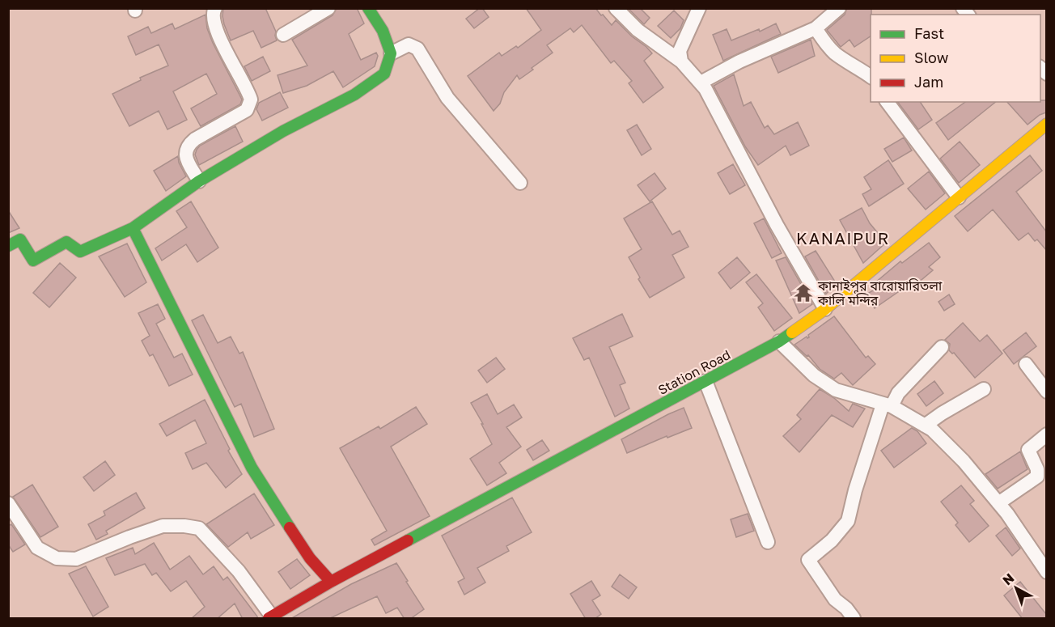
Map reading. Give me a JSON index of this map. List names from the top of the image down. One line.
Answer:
{"streets":{"street":["Station Road"]},"districts":["KANAIPUR"],"places":{"temple":["কানাইপুর বারোয়ারিতলা কালি মন্দির"]},"legend":["Fast","Slow","Jam"],"north":"top left"}
